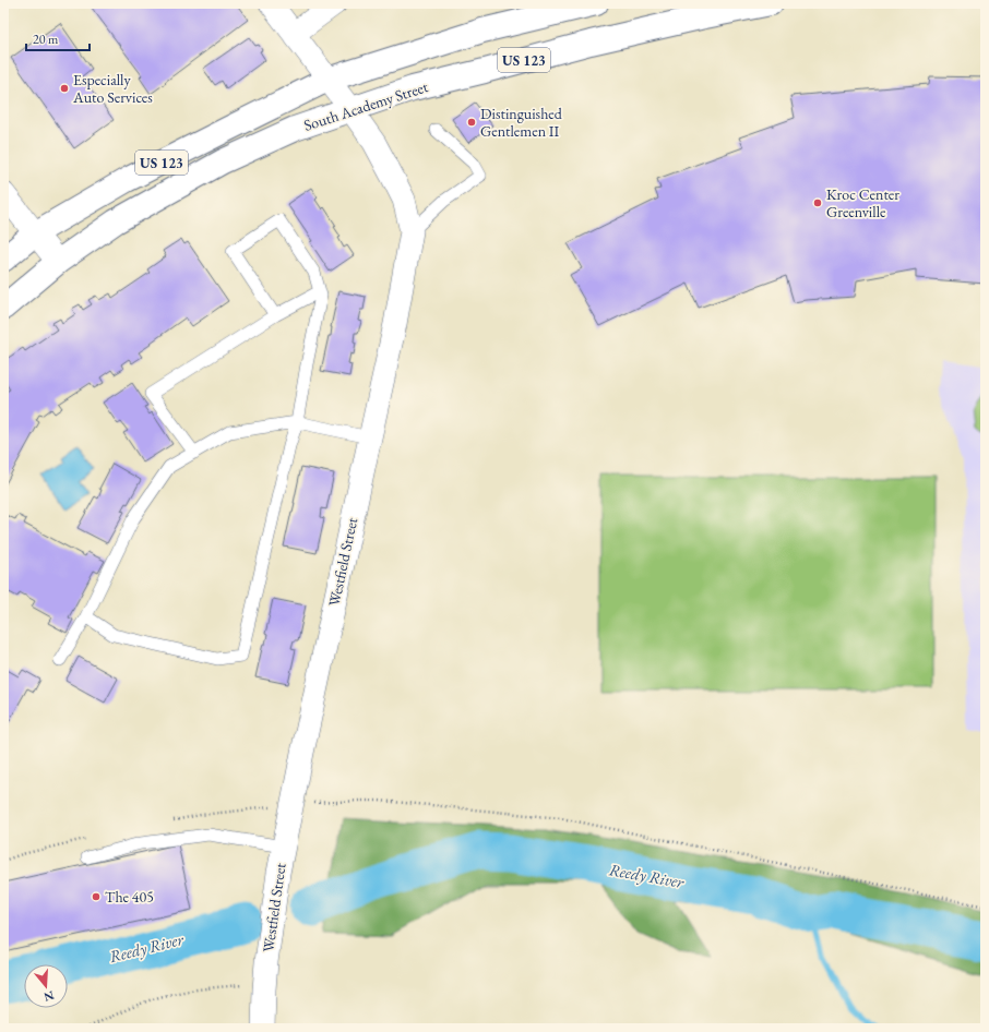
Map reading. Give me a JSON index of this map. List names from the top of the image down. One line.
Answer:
{"streets":{"highway":["US 123","South Academy Street"],"street":["Westfield Street"]},"crossings":[["South Academy Street","Westfield Street"]],"water":["Reedy River"],"places":["Especially Auto Services","Distinguished Gentlemen II","Kroc Center Greenville","The 405"],"scale_bar":"20 m","north":"bottom"}
